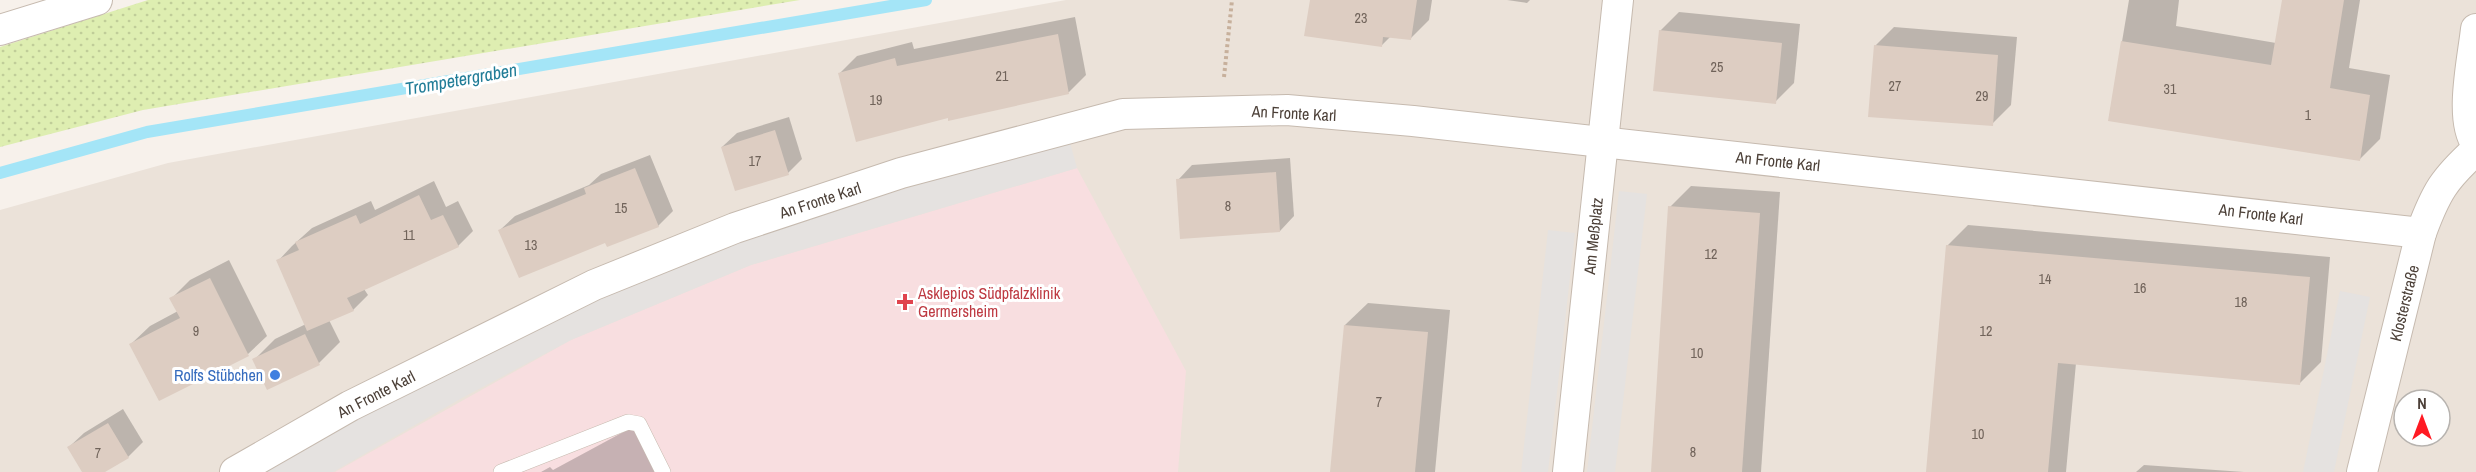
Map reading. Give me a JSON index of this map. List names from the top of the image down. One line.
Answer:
{"streets":{"street":["An Fronte Karl","Am Meßplatz","Klosterstraße"]},"crossings":[["An Fronte Karl","Am Meßplatz"],["An Fronte Karl","Klosterstraße"]],"water":["Trompetergraben"],"places":{"health":["Asklepios Südpfalzklinik Germersheim"],"other":["Rolfs Stübchen"]},"house_numbers":["23","25","21","27","31","29","19","1","17","8","15","11","13","12","14","16","18","9","12","10","7","10","8","7"],"north":"top"}
